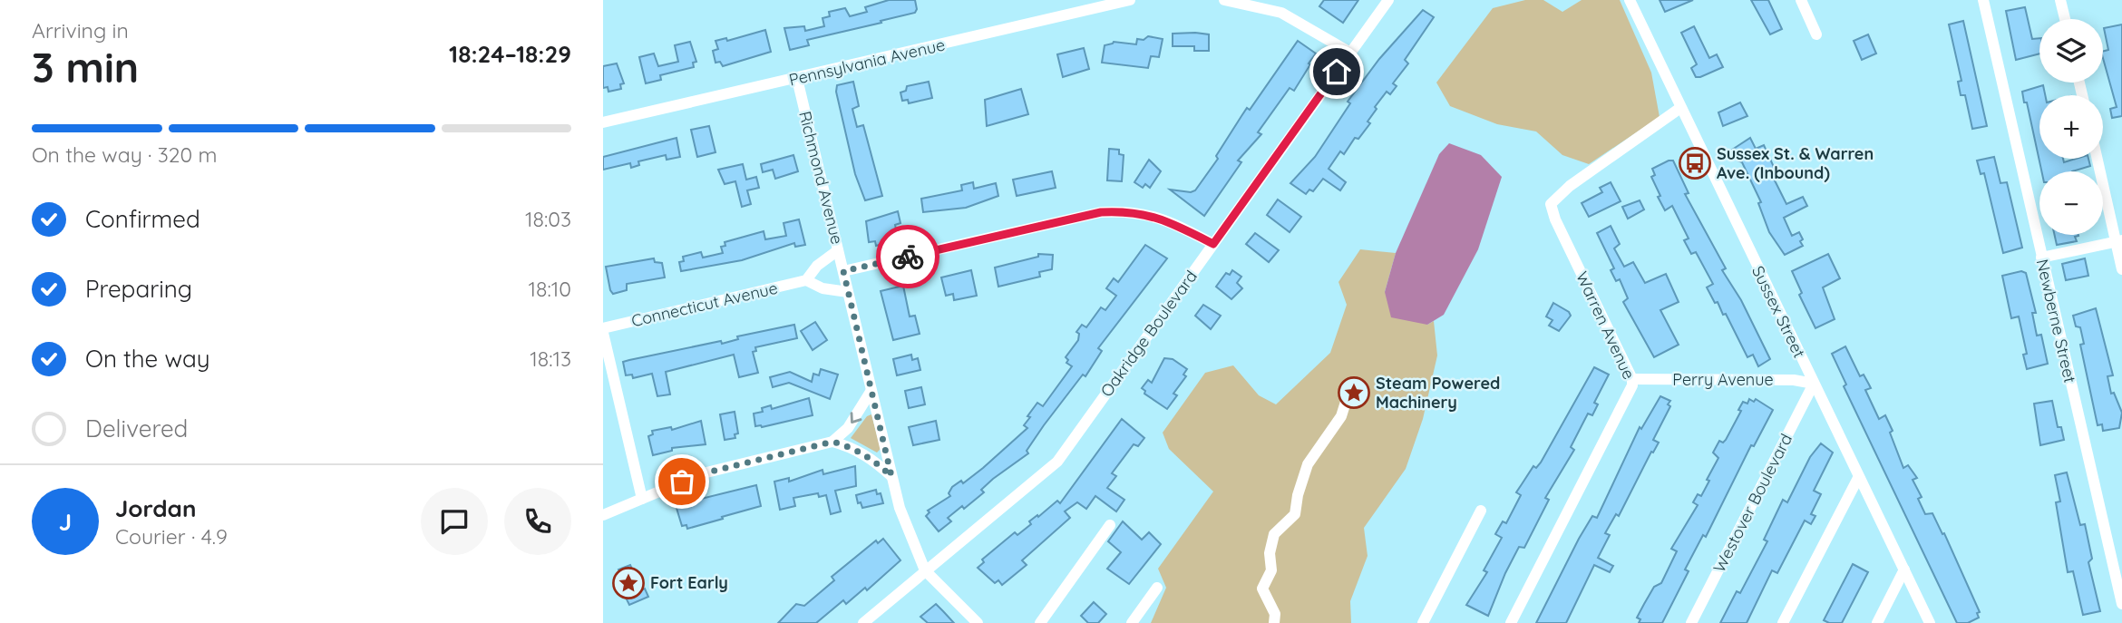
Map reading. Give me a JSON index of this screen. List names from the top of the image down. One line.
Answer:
{"streets":{"street":["Pennsylvania Avenue","Richmond Avenue","Connecticut Avenue","Sussex Street","Newberne Street","Warren Avenue","Oakridge Boulevard","Perry Avenue","Westover Boulevard"]},"crossings":[["Pennsylvania Avenue","Richmond Avenue"],["Richmond Avenue","Oakridge Boulevard"],["Sussex Street","Warren Avenue"],["Sussex Street","Perry Avenue"],["Sussex Street","Westover Boulevard"],["Warren Avenue","Perry Avenue"],["Perry Avenue","Westover Boulevard"]],"places":{"bus stop":["Sussex St. & Warren Ave. (Inbound)"],"place":["Steam Powered Machinery","Fort Early"]},"page":{"heading":["3 min","Arriving in","18:24–18:29"],"panel":["Jordan","Courier · 4.9"],"map_buttons":["+","−"],"bar":"On the way · 320 m","list":[["Confirmed","18:03"],["Preparing","18:10"],["On the way","18:13"],"Delivered"],"round":"J"}}
